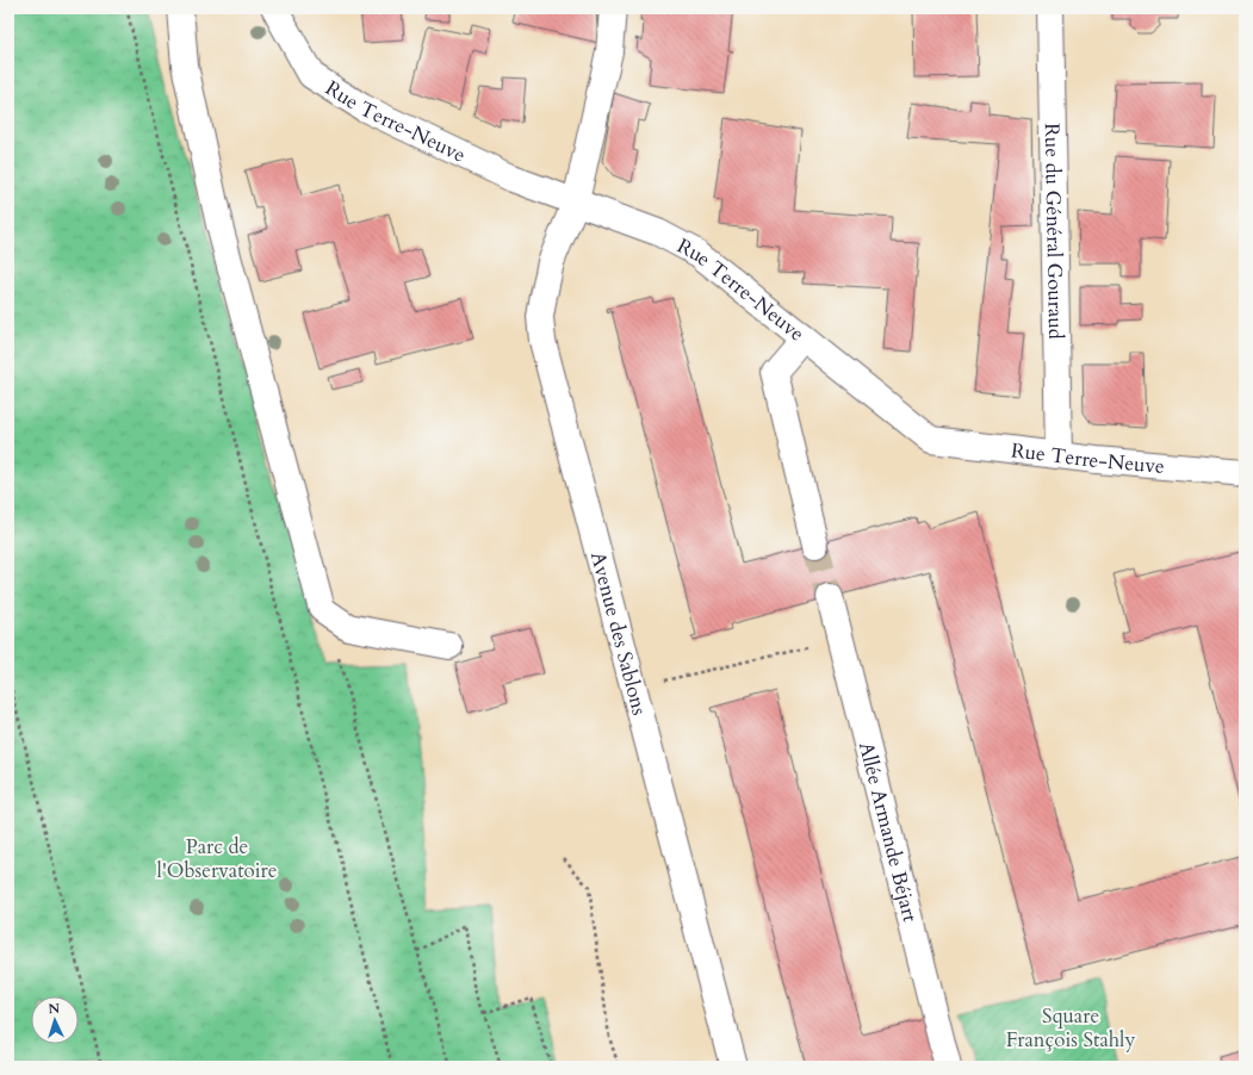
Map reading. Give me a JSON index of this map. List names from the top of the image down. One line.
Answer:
{"streets":{"street":["Rue Terre-Neuve","Rue du Général Gouraud","Avenue des Sablons","Allée Armande Béjart"]},"crossings":[["Rue Terre-Neuve","Rue du Général Gouraud"],["Rue Terre-Neuve","Avenue des Sablons"]],"parks":["Parc de l'Observatoire","Square François Stahly"],"north":"top"}
